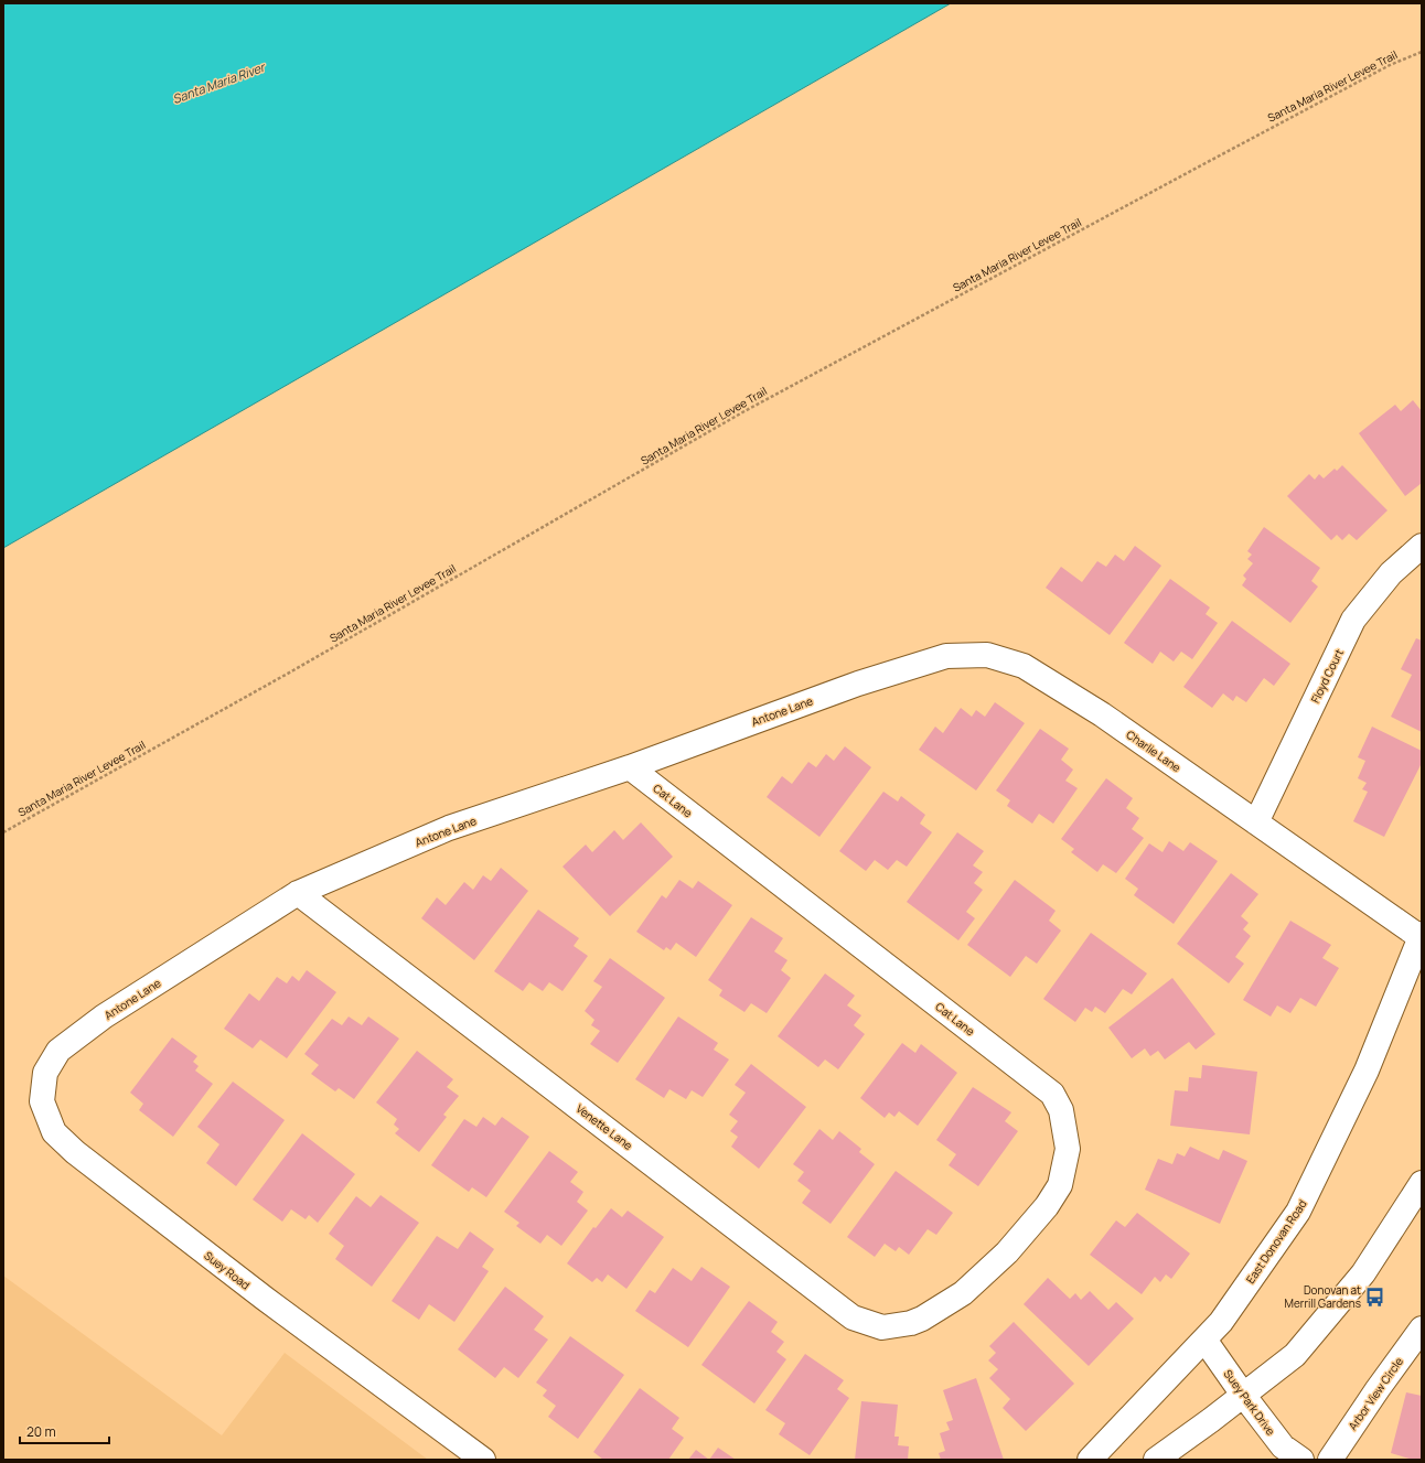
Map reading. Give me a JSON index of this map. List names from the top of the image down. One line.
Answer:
{"streets":{"street":["Floyd Court","Antone Lane","Charlie Lane","Cat Lane","Venette Lane","East Donovan Road","Suey Road","Arbor View Circle","Suey Park Drive"],"path":["Santa Maria River Levee Trail"]},"crossings":[["Floyd Court","Charlie Lane"],["Antone Lane","Charlie Lane"],["Antone Lane","Cat Lane"],["Antone Lane","Venette Lane"],["Antone Lane","Suey Road"],["Charlie Lane","East Donovan Road"],["Cat Lane","Venette Lane"],["East Donovan Road","Suey Park Drive"]],"water":["Santa Maria River"],"places":{"bus stop":["Donovan at Merrill Gardens"]},"scale_bar":"20 m"}
